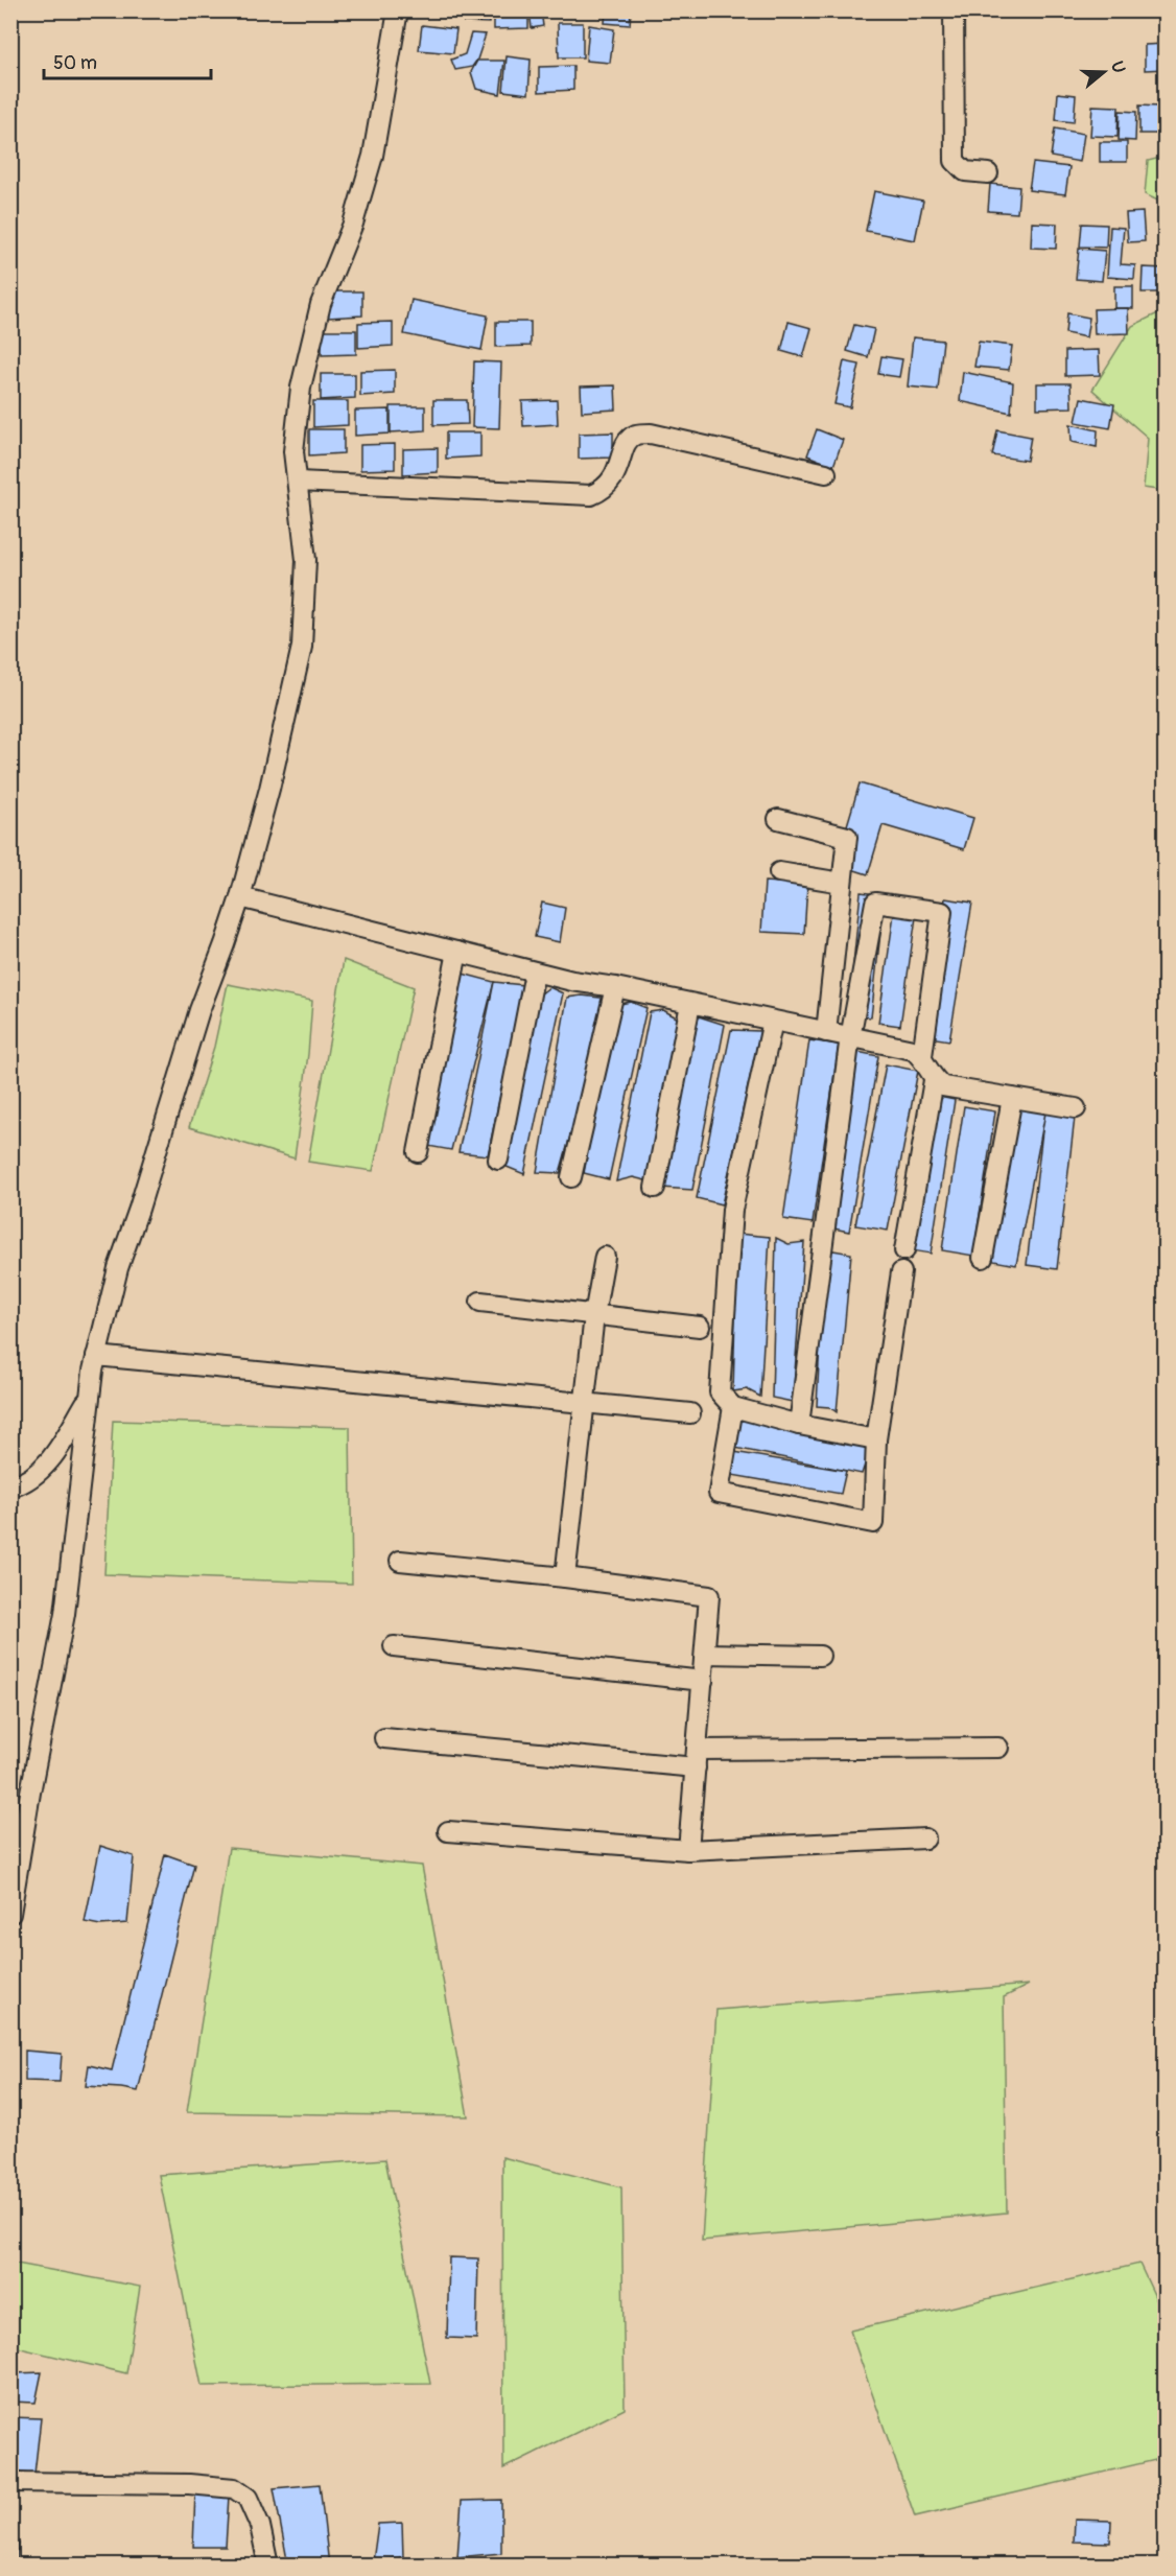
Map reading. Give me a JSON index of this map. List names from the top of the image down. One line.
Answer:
{"scale_bar":"50 m","north":"right"}
